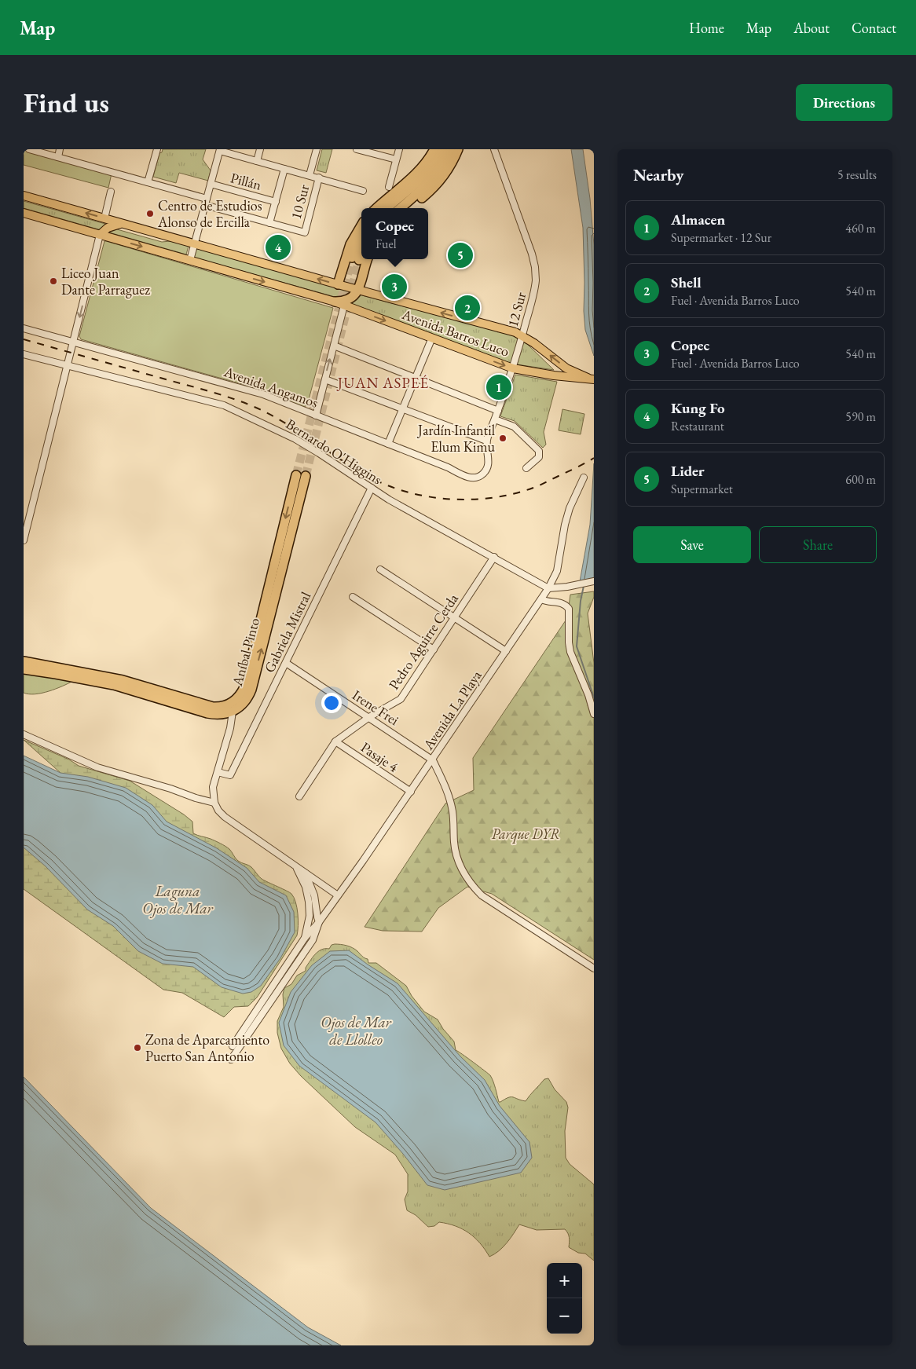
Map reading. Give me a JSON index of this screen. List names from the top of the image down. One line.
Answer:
{"streets":{"highway":["Aníbal Pinto"],"main road":["Avenida Barros Luco"],"street":["Pillán","10 Sur","12 Sur","Avenida Angamos","Bernardo O'Higgins","Gabriela Mistral","Pedro Aguirre Cerda","Irene Frei","Avenida La Playa","Pasaje 4"]},"crossings":[["12 Sur","Avenida Barros Luco"],["12 Sur","Avenida Angamos"],["Bernardo O'Higgins","Gabriela Mistral"],["Bernardo O'Higgins","Pedro Aguirre Cerda"],["Bernardo O'Higgins","Avenida La Playa"],["Gabriela Mistral","Irene Frei"],["Pedro Aguirre Cerda","Irene Frei"],["Pedro Aguirre Cerda","Pasaje 4"],["Irene Frei","Avenida La Playa"],["Avenida La Playa","Pasaje 4"]],"districts":["JUAN ASPEÉ"],"water":["Laguna Ojos de Mar","Ojos de Mar de Llolleo"],"parks":["Parque DYR"],"places":["Centro de Estudios Alonso de Ercilla","Liceo Juan Dante Parraguez","Jardín Infantil Elum Kimu","Zona de Aparcamiento Puerto San Antonio"],"page":{"header":"Map","nav":["Home","Map","About","Contact"],"buttons":["Directions",["Save","Share"]],"title":"Find us","heading":["Nearby","5 results"],"list":[{"mark":"1","name":"Almacen","note":"Supermarket · 12 Sur","value":"460 m"},{"mark":"2","name":"Shell","note":"Fuel · Avenida Barros Luco","value":"540 m"},{"mark":"3","name":"Copec","note":"Fuel · Avenida Barros Luco","value":"540 m"},{"mark":"4","name":"Kung Fo","note":"Restaurant","value":"590 m"},{"mark":"5","name":"Lider","note":"Supermarket","value":"600 m"}],"popup":["Copec","Fuel"],"pins":["4","5","3","2","1"],"map_buttons":["+","−"]}}
